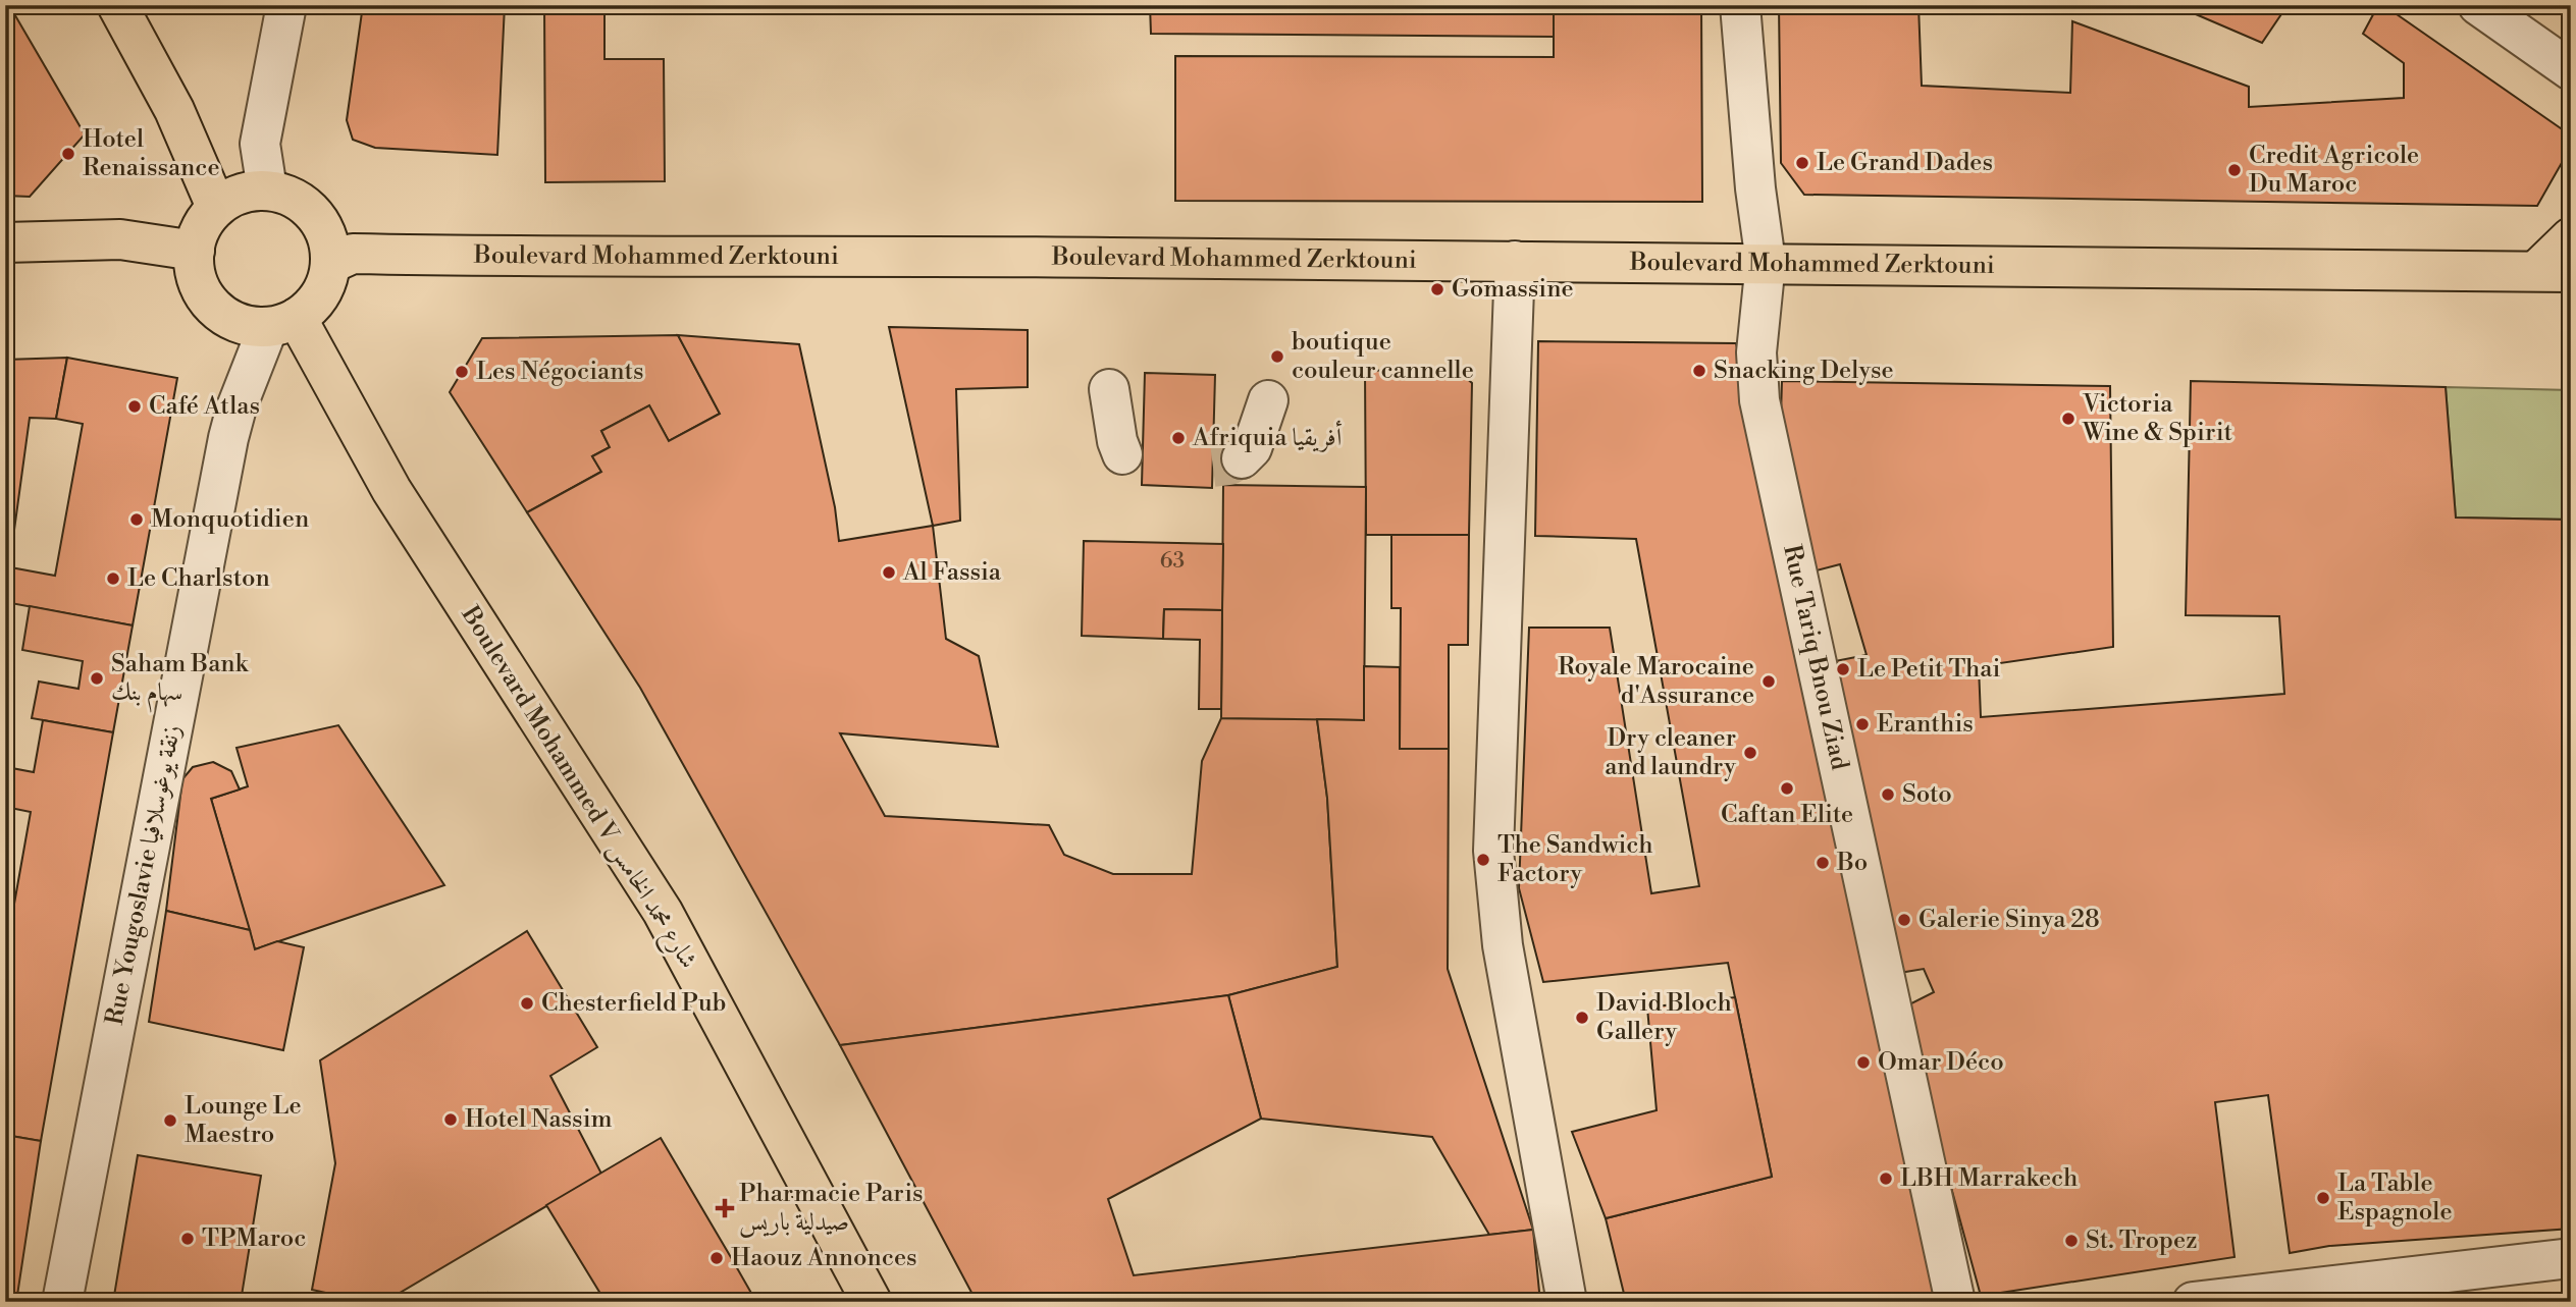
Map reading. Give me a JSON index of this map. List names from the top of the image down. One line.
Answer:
{"streets":{"main road":["Boulevard Mohammed Zerktouni","Boulevard Mohammed V شارع محمد الخامس"],"street":["Rue Tariq Bnou Ziad","Rue Yougoslavie زنقة يوغوسلافيا"]},"crossings":[["Boulevard Mohammed Zerktouni","Rue Tariq Bnou Ziad"],["Boulevard Mohammed Zerktouni","Boulevard Mohammed V شارع محمد الخامس"],["Boulevard Mohammed Zerktouni","Rue Yougoslavie زنقة يوغوسلافيا"],["Boulevard Mohammed V شارع محمد الخامس","Rue Yougoslavie زنقة يوغوسلافيا"]],"places":{"other":["Hotel Renaissance","Le Grand Dades","Credit Agricole Du Maroc","Gomassine","boutique couleur cannelle","Snacking Delyse","Les Négociants","Café Atlas","Victoria Wine & Spirit","Afriquia أفريقيا","Monquotidien","Al Fassia","Le Charlston","Le Petit Thai","Saham Bank سهام بنك","Royale Marocaine d'Assurance","Eranthis","Dry cleaner and laundry","Caftan Elite","Soto","The Sandwich Factory","Bo","Galerie Sinya 28","Chesterfield Pub","David Bloch Gallery","Omar Déco","Hotel Nassim","Lounge Le Maestro","LBH Marrakech","La Table Espagnole","TPMaroc","St. Tropez","Haouz Annonces"],"health":["Pharmacie Paris صيدلية باريس"]},"house_numbers":["63"]}
